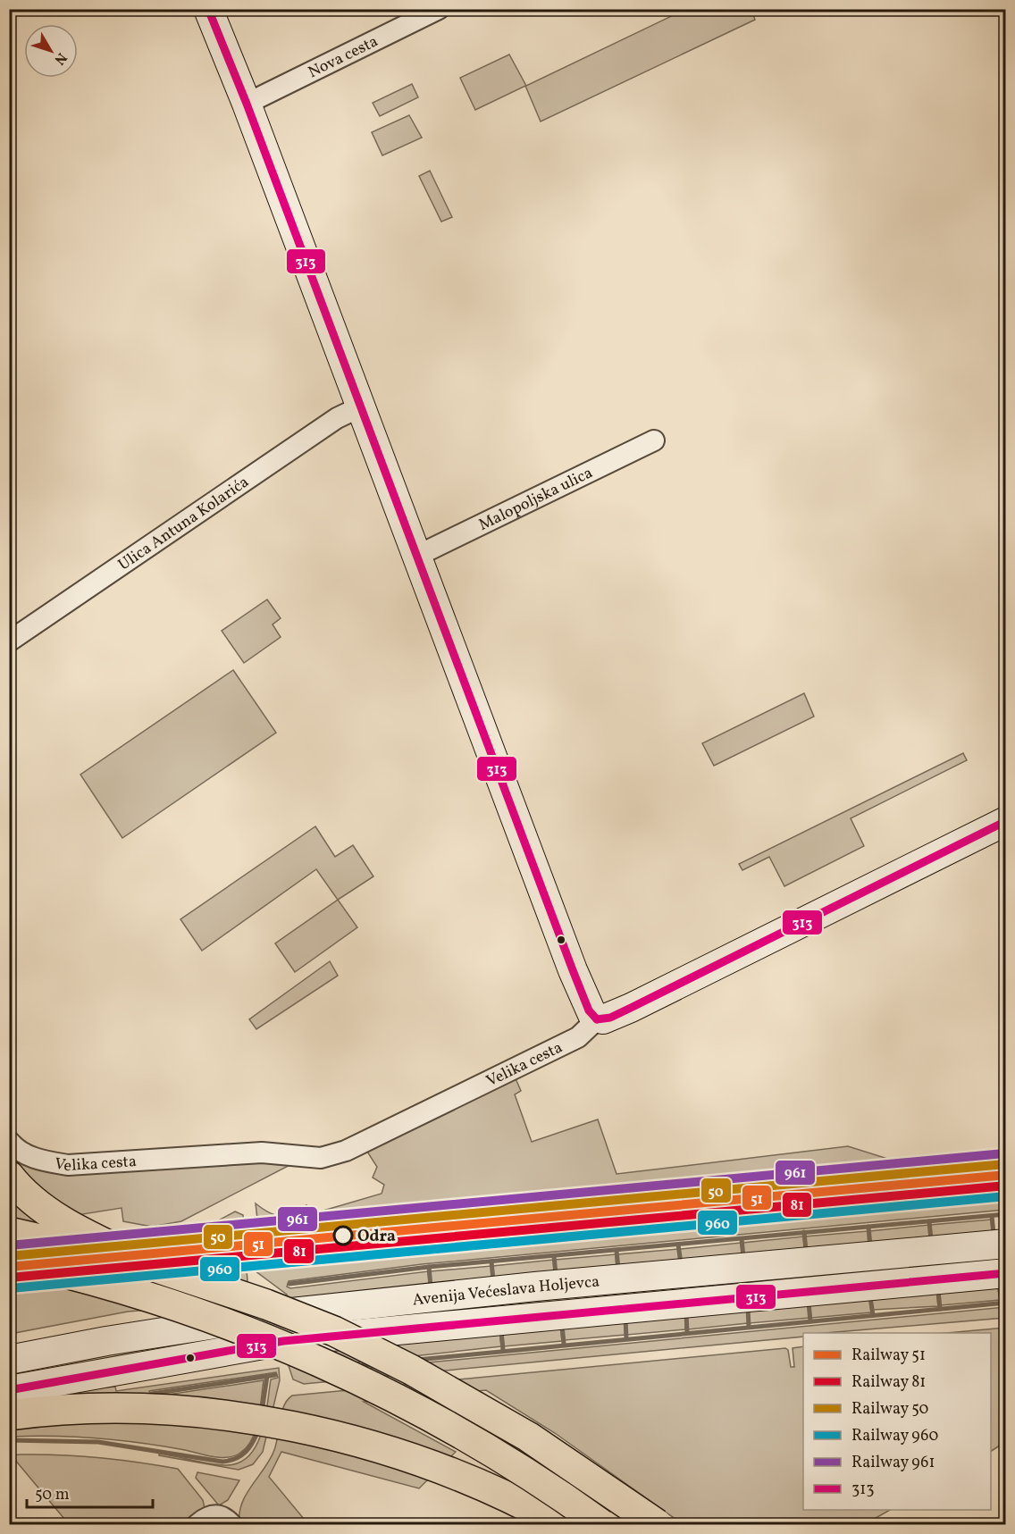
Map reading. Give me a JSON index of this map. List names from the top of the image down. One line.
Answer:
{"streets":{"main road":["Velika cesta","Avenija Većeslava Holjevca"],"street":["Nova cesta","Malopoljska ulica","Ulica Antuna Kolarića"]},"places":["Odra"],"lines":["transit line 313","rail line 961","rail line 50","rail line 51","rail line 81","rail line 960"],"legend":["Railway 51","Railway 81","Railway 50","Railway 960","Railway 961","313"],"scale_bar":"50 m","north":"bottom right"}
